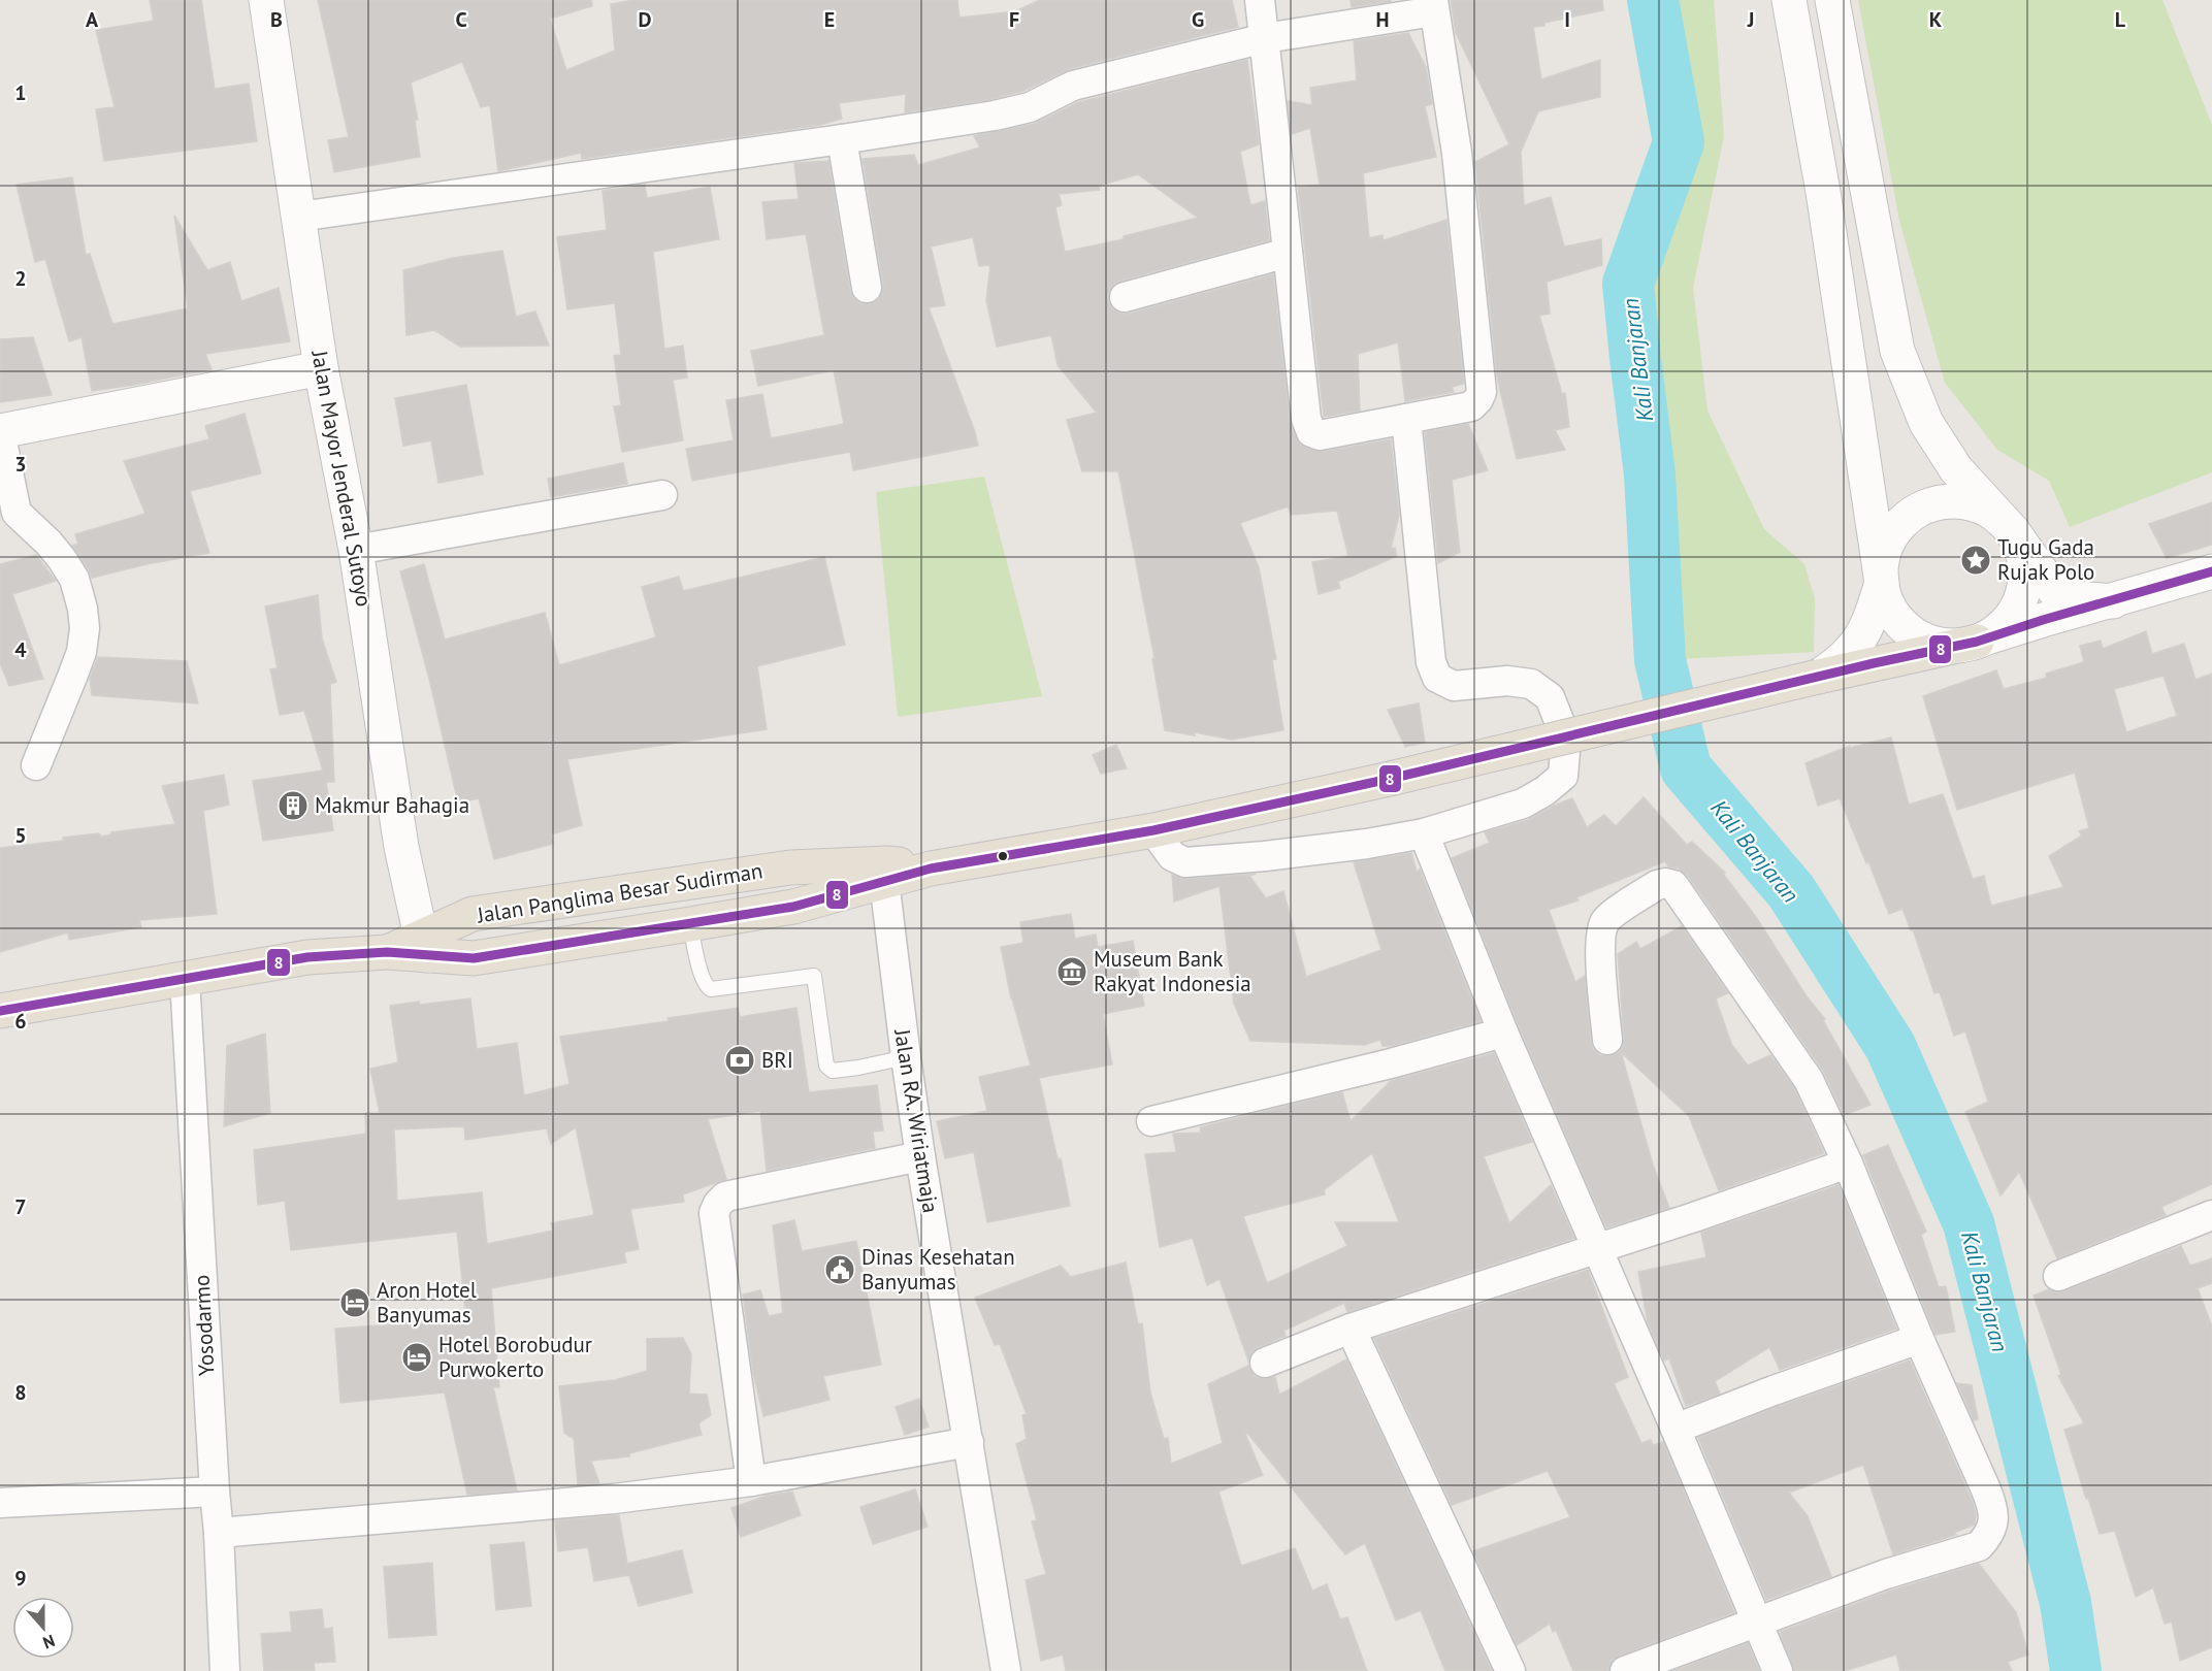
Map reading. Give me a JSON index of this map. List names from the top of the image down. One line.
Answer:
{"streets":{"main road":["Jalan Mayor Jenderal Sutoyo","Jalan Panglima Besar Sudirman"],"street":["Jalan RA. Wiriatmaja","Yosodarmo"]},"crossings":[["Jalan Mayor Jenderal Sutoyo","Jalan Panglima Besar Sudirman"],["Jalan Panglima Besar Sudirman","Jalan RA. Wiriatmaja"],["Jalan Panglima Besar Sudirman","Yosodarmo"]],"water":["Kali Banjaran"],"places":{"place":["Tugu Gada Rujak Polo"],"building":["Makmur Bahagia"],"museum":["Museum Bank Rakyat Indonesia"],"bank":["BRI"],"public building":["Dinas Kesehatan Banyumas"],"hotel":["Aron Hotel Banyumas","Hotel Borobudur Purwokerto"]},"lines":["transit line 8"],"north":"bottom","grid":{"columns":["A","B","C","D","E","F","G","H","I","J","K","L"],"rows":["1","2","3","4","5","6","7","8","9"]}}
